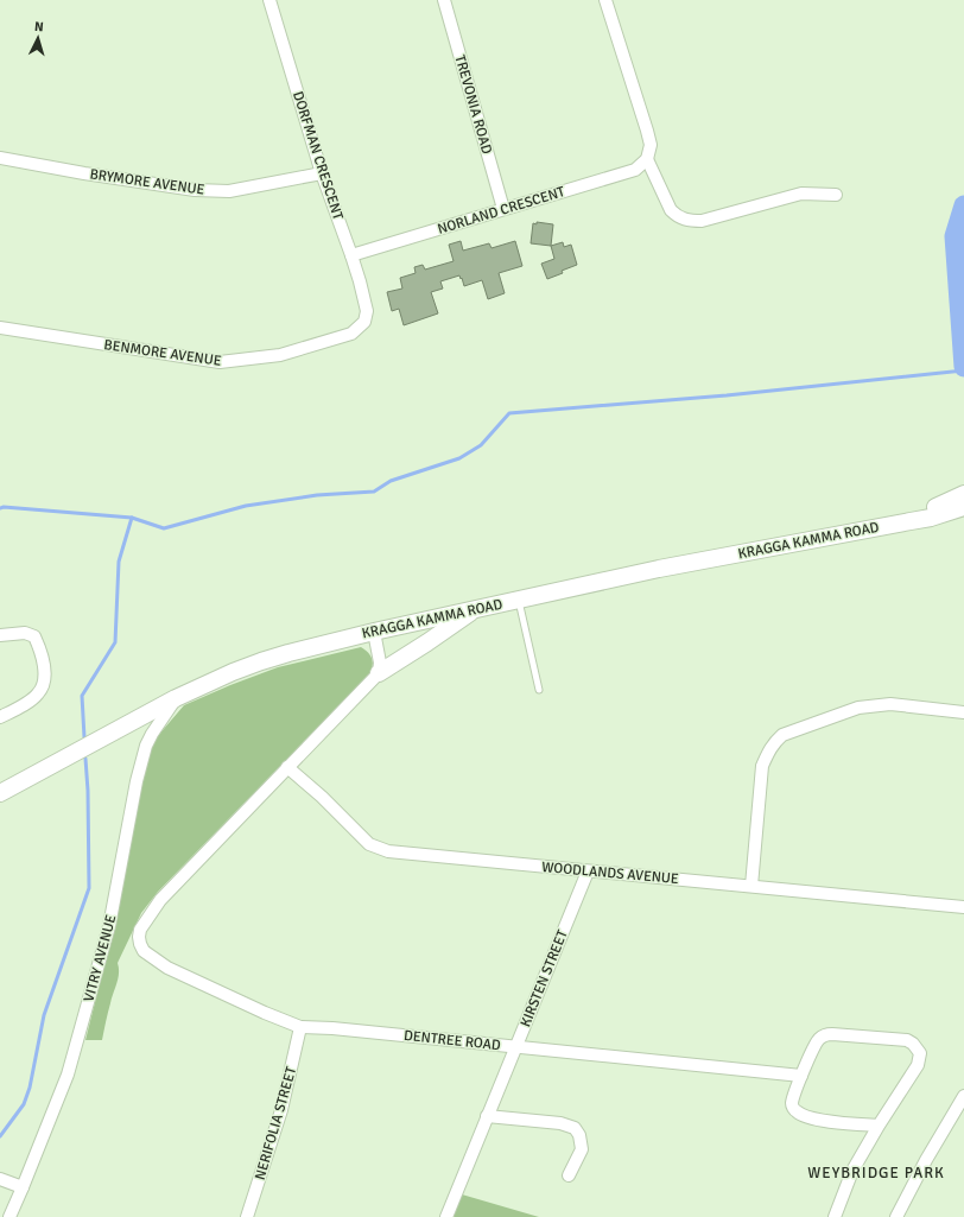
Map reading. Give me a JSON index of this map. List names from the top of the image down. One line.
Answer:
{"streets":{"main road":["KRAGGA KAMMA ROAD"],"street":["TREVONIA ROAD","DORFMAN CRESCENT","BRYMORE AVENUE","NORLAND CRESCENT","BENMORE AVENUE","WOODLANDS AVENUE","VITRY AVENUE","KIRSTEN STREET","DENTREE ROAD","NERIFOLIA STREET"]},"crossings":[["TREVONIA ROAD","NORLAND CRESCENT"],["DORFMAN CRESCENT","BRYMORE AVENUE"],["DORFMAN CRESCENT","NORLAND CRESCENT"],["DORFMAN CRESCENT","BENMORE AVENUE"],["KRAGGA KAMMA ROAD","VITRY AVENUE"],["WOODLANDS AVENUE","KIRSTEN STREET"],["WOODLANDS AVENUE","DENTREE ROAD"],["KIRSTEN STREET","DENTREE ROAD"],["DENTREE ROAD","NERIFOLIA STREET"]],"districts":["WEYBRIDGE PARK"],"north":"top"}
